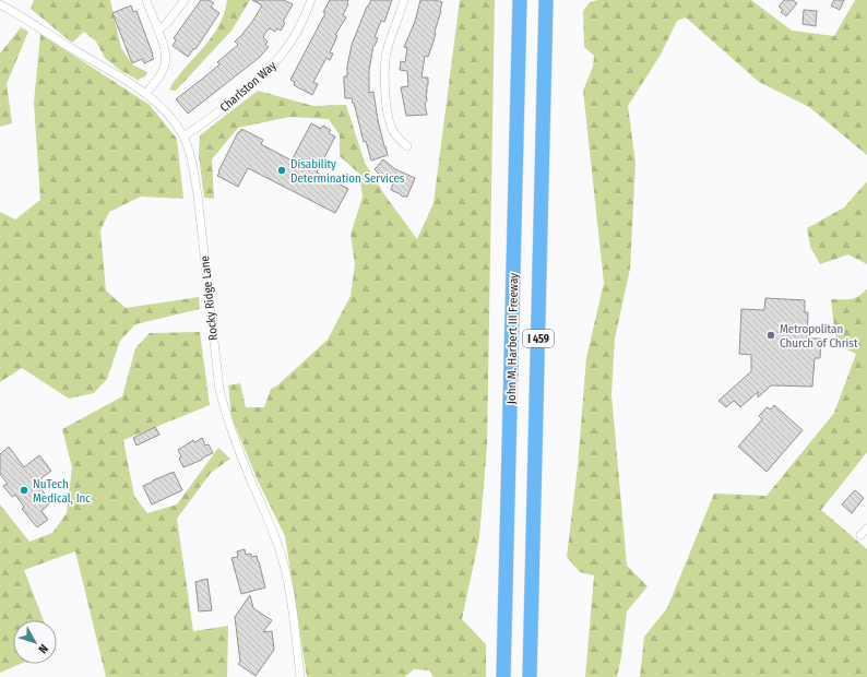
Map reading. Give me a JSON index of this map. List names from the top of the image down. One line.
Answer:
{"streets":{"highway":["John M. Harbert III Freeway","I 459"],"street":["Charlston Way","Rocky Ridge Lane"]},"crossings":[["Charlston Way","Rocky Ridge Lane"]],"places":["Disability Determination Services","Metropolitan Church of Christ","NuTech Medical, Inc"],"north":"bottom right"}
